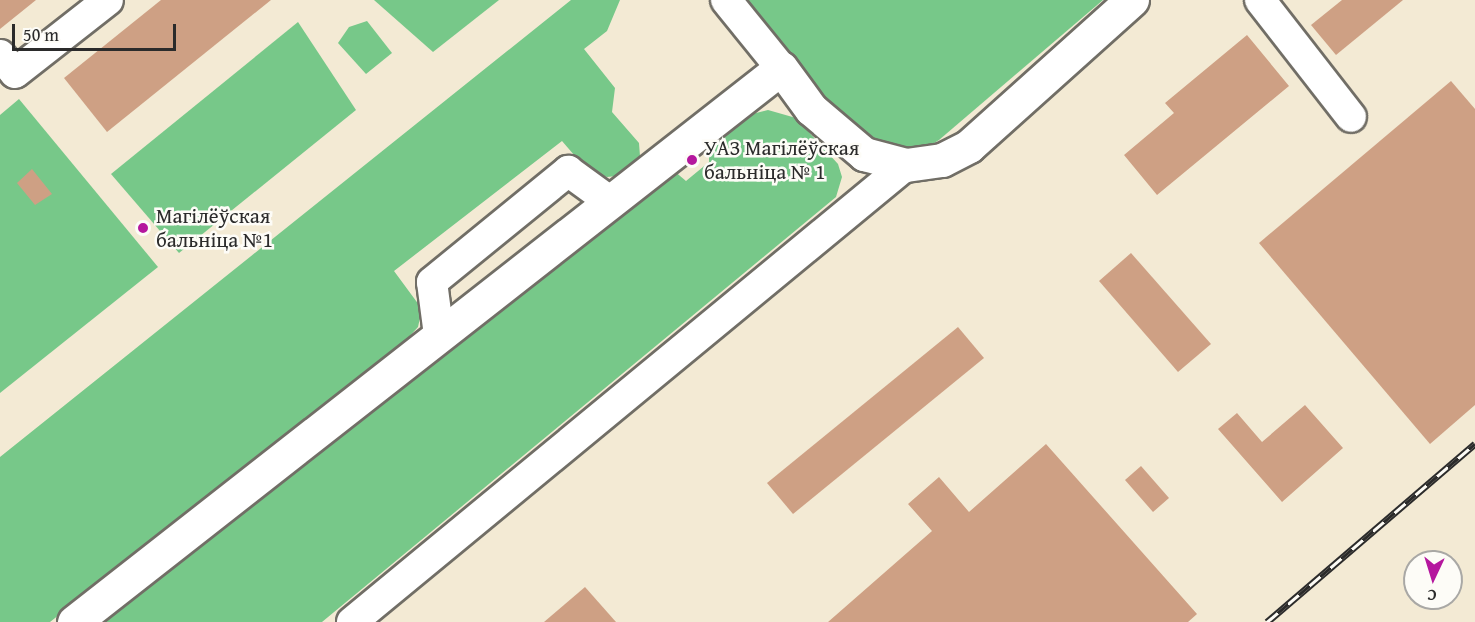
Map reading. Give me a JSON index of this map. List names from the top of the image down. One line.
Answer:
{"places":["УАЗ Магілёўская бальніца № 1","Магілёўская бальніца №1"],"scale_bar":"50 m","north":"bottom"}
